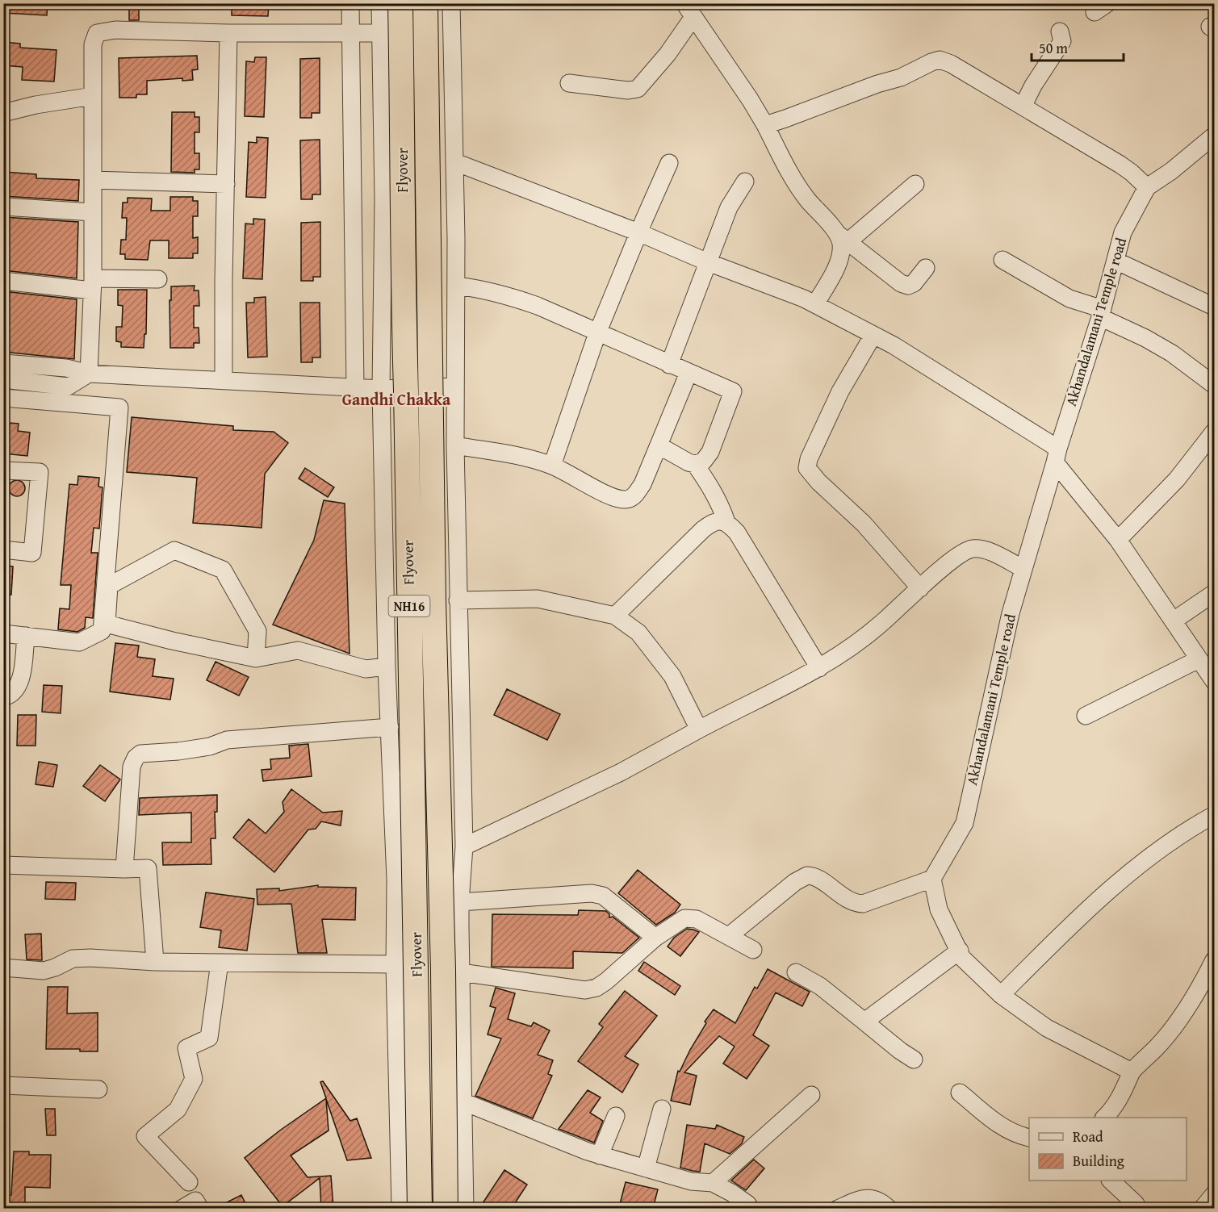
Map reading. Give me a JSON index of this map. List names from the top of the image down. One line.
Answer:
{"streets":{"highway":["Flyover","NH16"],"street":["Akhandalamani Temple road"]},"districts":["Gandhi Chakka"],"legend":["Road","Building"],"scale_bar":"50 m"}
